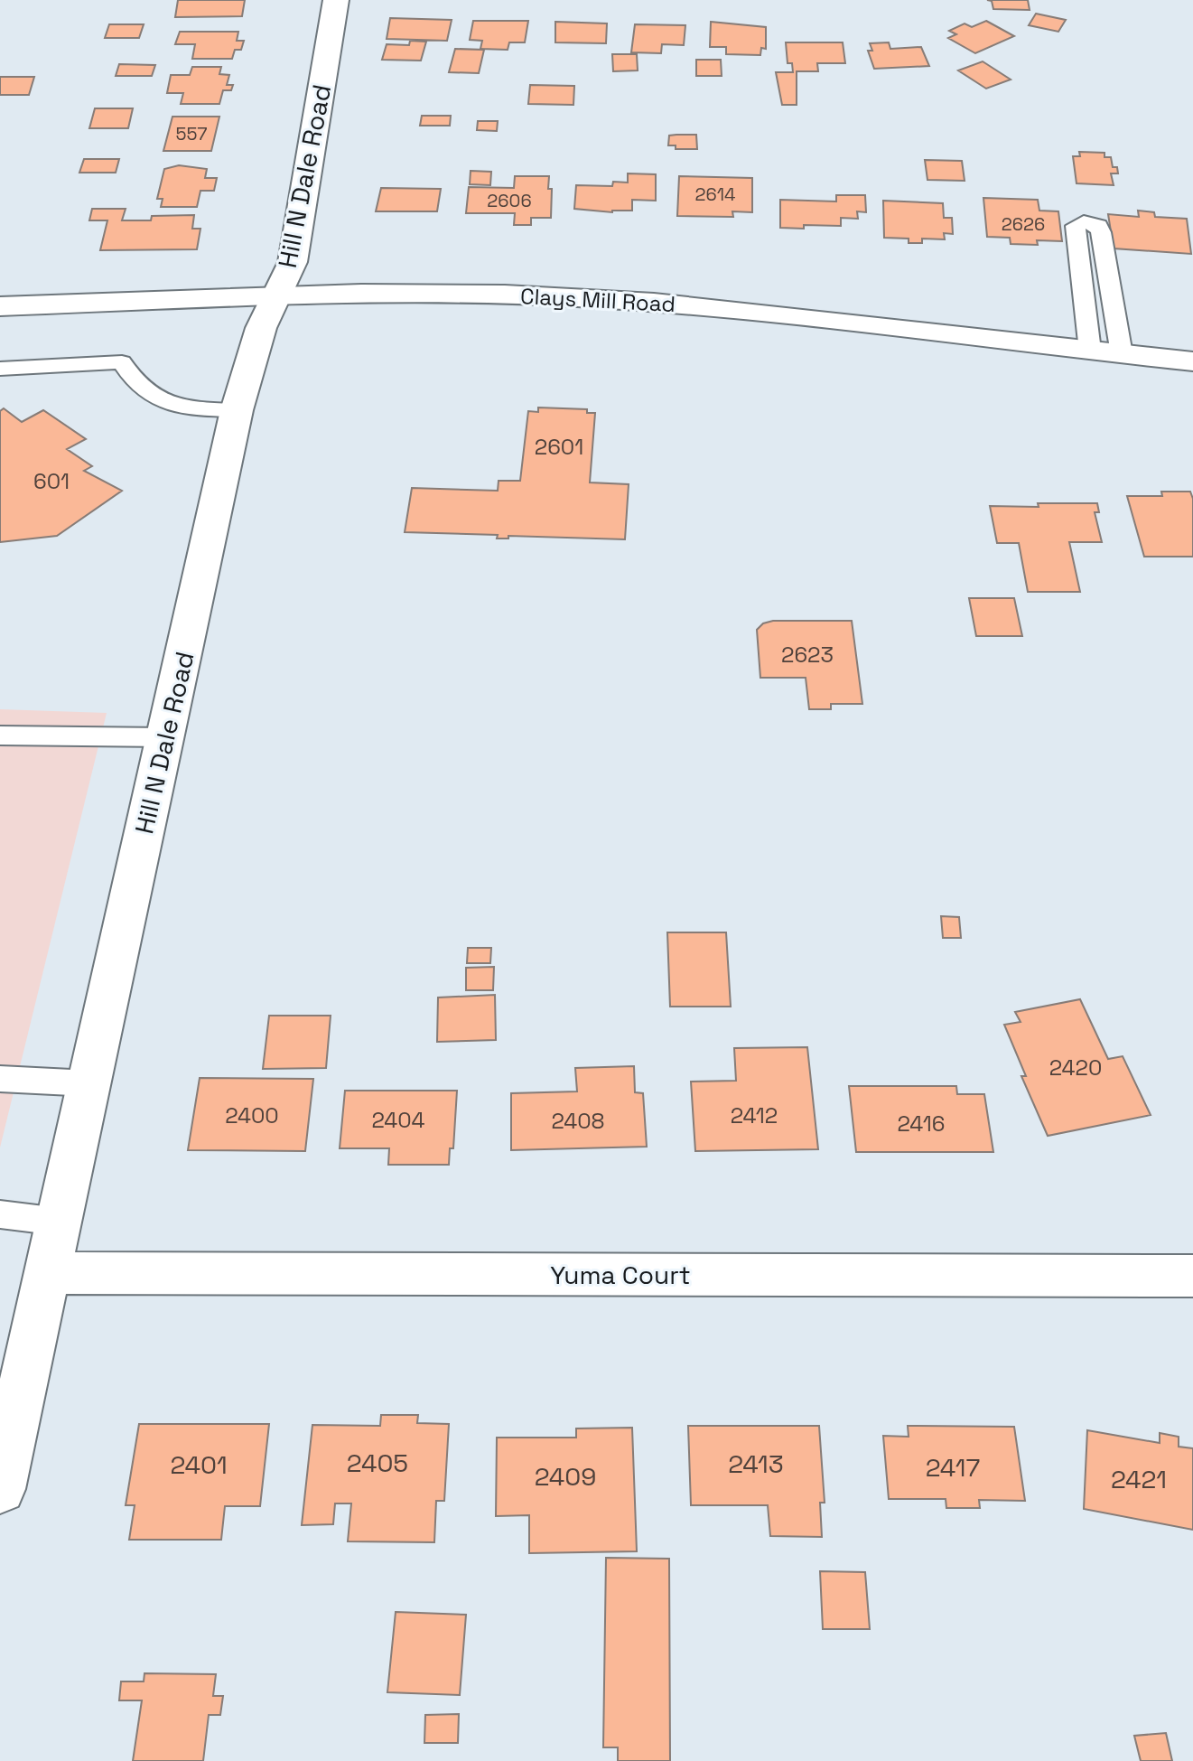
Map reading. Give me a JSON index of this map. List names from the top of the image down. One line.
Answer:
{"streets":{"street":["Hill N Dale Road","Clays Mill Road","Yuma Court"]},"crossings":[["Hill N Dale Road","Clays Mill Road"],["Hill N Dale Road","Yuma Court"]],"house_numbers":["557","2614","2606","2626","2601","601","2623","2420","2400","2412","2404","2408","2416","2405","2413","2401","2417","2409","2421"]}
